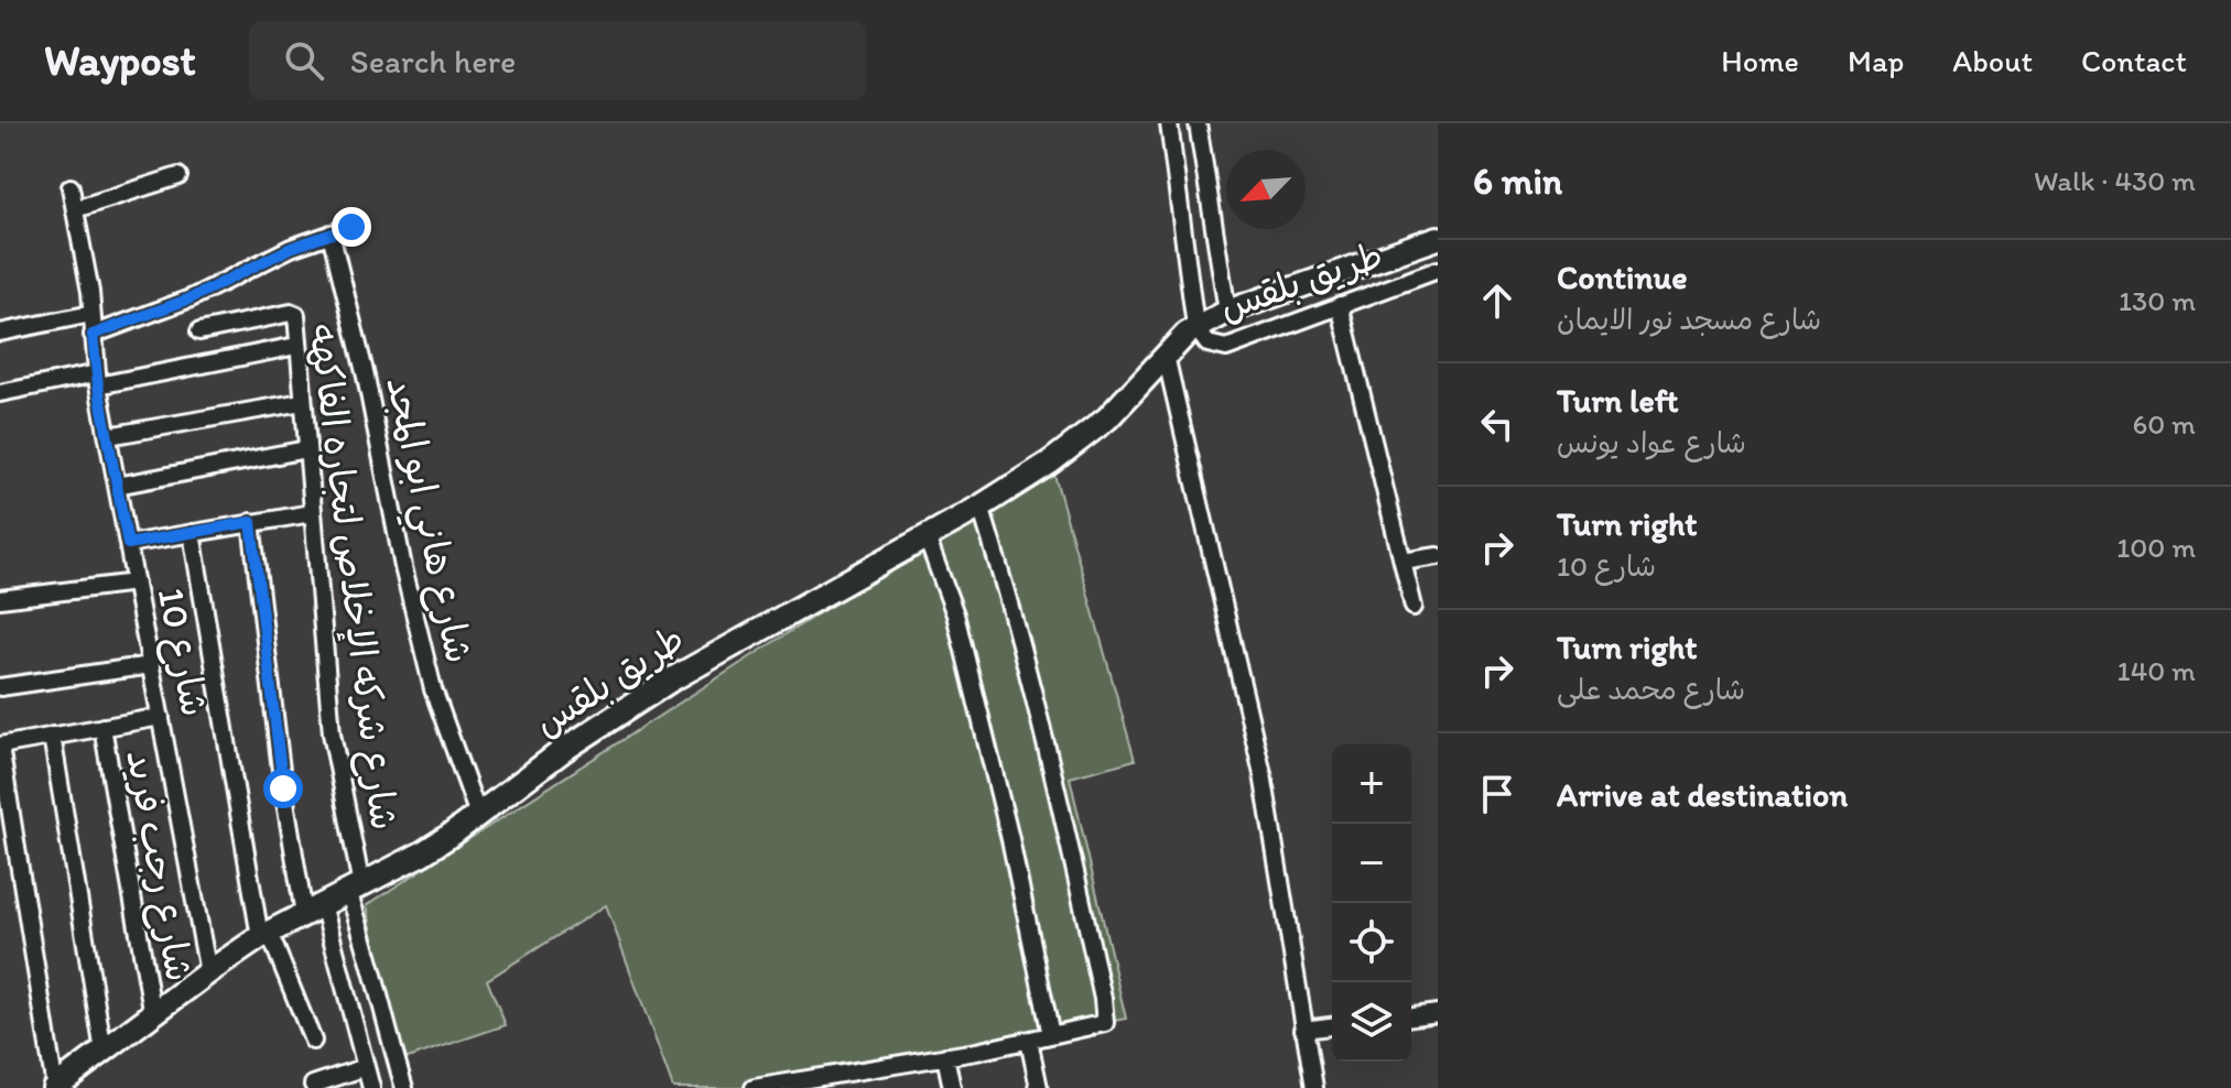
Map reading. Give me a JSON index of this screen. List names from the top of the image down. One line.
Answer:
{"streets":{"main road":["طريق بلقس"],"street":["شارع هاني ابو المجد","شارع شركه الإخلاص لتجاره الفاكهه","شارع 10","شارع رجب فريد"]},"crossings":[["طريق بلقس","شارع هاني ابو المجد"],["طريق بلقس","شارع شركه الإخلاص لتجاره الفاكهه"],["طريق بلقس","شارع 10"],["طريق بلقس","شارع رجب فريد"]],"north":"bottom left","page":{"header":"Waypost","search":"Search here","nav":["Home","Map","About","Contact"],"heading":["6 min","Walk · 430 m"],"list":[["Continue","شارع مسجد نور الايمان","130 m"],["Turn left","شارع عواد يونس","60 m"],["Turn right","شارع 10","100 m"],["Turn right","شارع محمد على","140 m"],"Arrive at destination"],"map_buttons":["+","−"]}}
